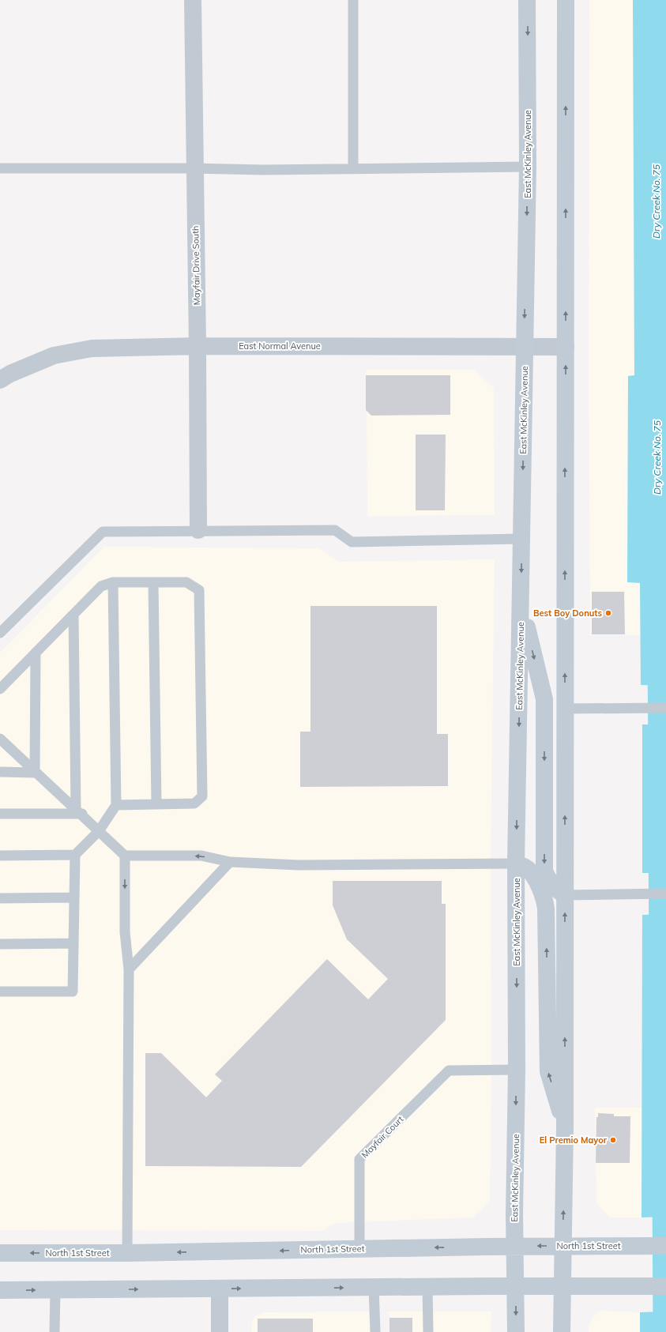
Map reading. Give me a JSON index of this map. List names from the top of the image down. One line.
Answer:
{"streets":{"main road":["East McKinley Avenue","North 1st Street"],"street":["Mayfair Drive South","East Normal Avenue"],"lane":["Mayfair Court"]},"crossings":[["East McKinley Avenue","East Normal Avenue"],["East McKinley Avenue","Mayfair Court"],["East McKinley Avenue","North 1st Street"],["Mayfair Drive South","East Normal Avenue"],["Mayfair Court","North 1st Street"]],"water":["Dry Creek No. 75"],"places":["Best Boy Donuts","El Premio Mayor"]}
